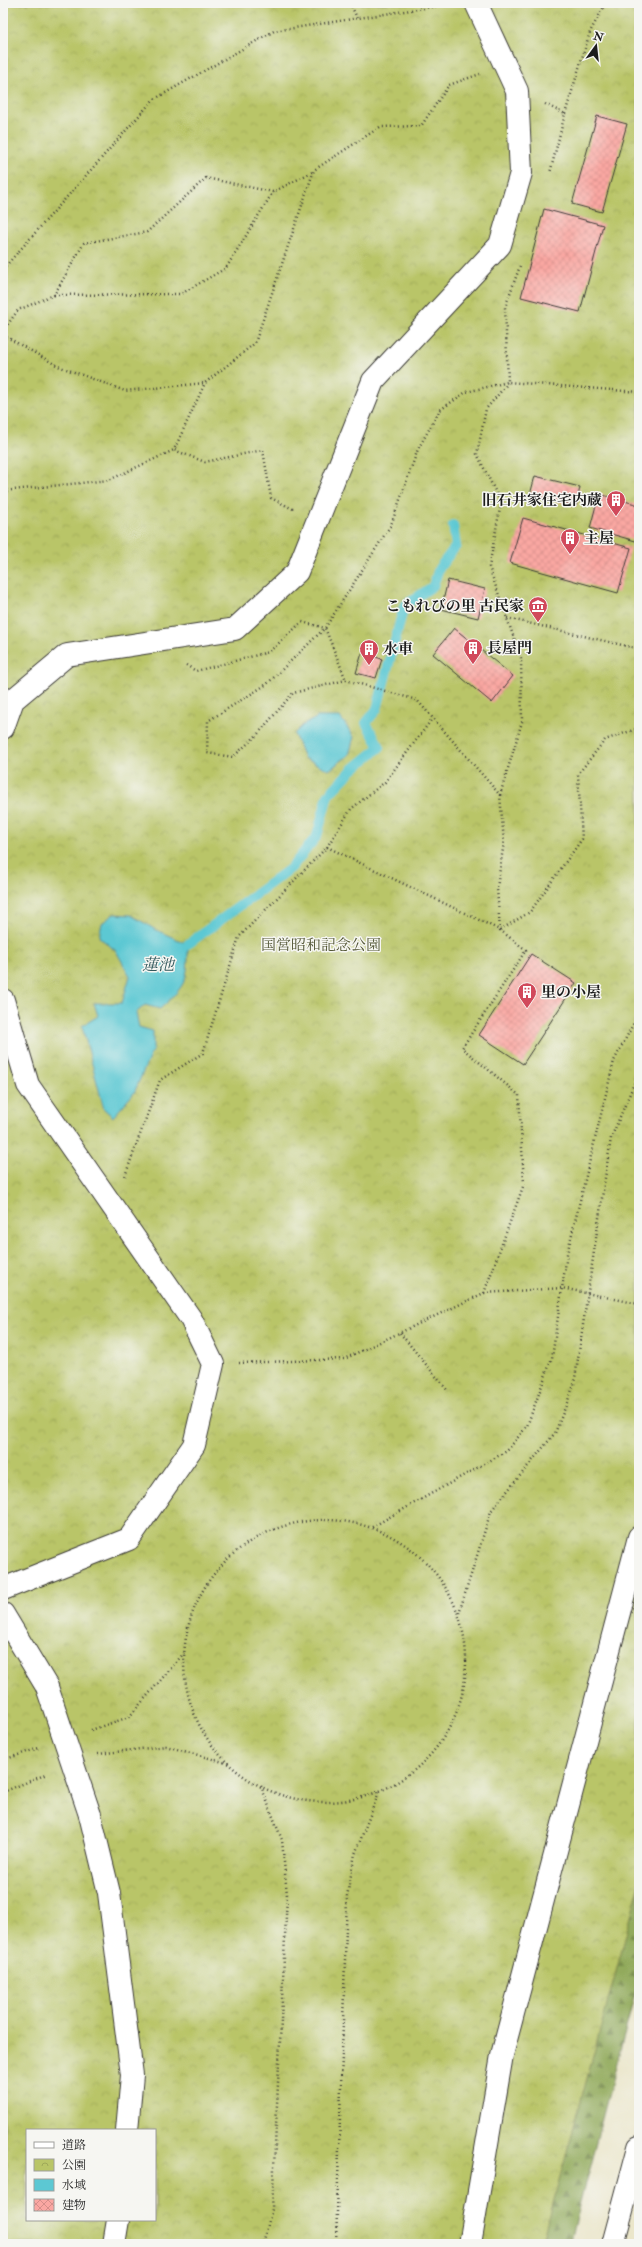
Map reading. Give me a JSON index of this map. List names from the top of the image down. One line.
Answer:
{"water":["蓮池"],"parks":["国営昭和記念公園"],"places":{"building":["旧石井家住宅内蔵","主屋","長屋門","水車","里の小屋"],"museum":["こもれびの里 古民家"]},"legend":["道路","公園","水域","建物"],"north":"top"}
